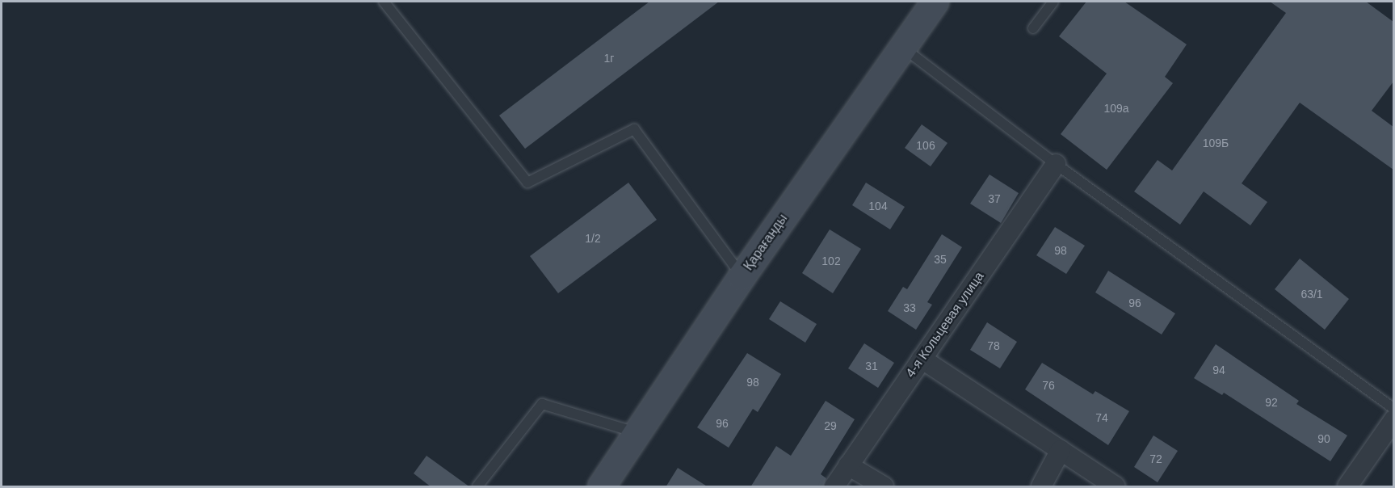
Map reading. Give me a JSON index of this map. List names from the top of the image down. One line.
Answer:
{"streets":{"main road":["Қарағанды"],"street":["4-я Кольцевая улица"]},"house_numbers":["1г","109а","109Б","106","37","104","1/2","98","35","102","63/1","96","33","78","31","94","98","76","92","74","96","29","90","72"]}
